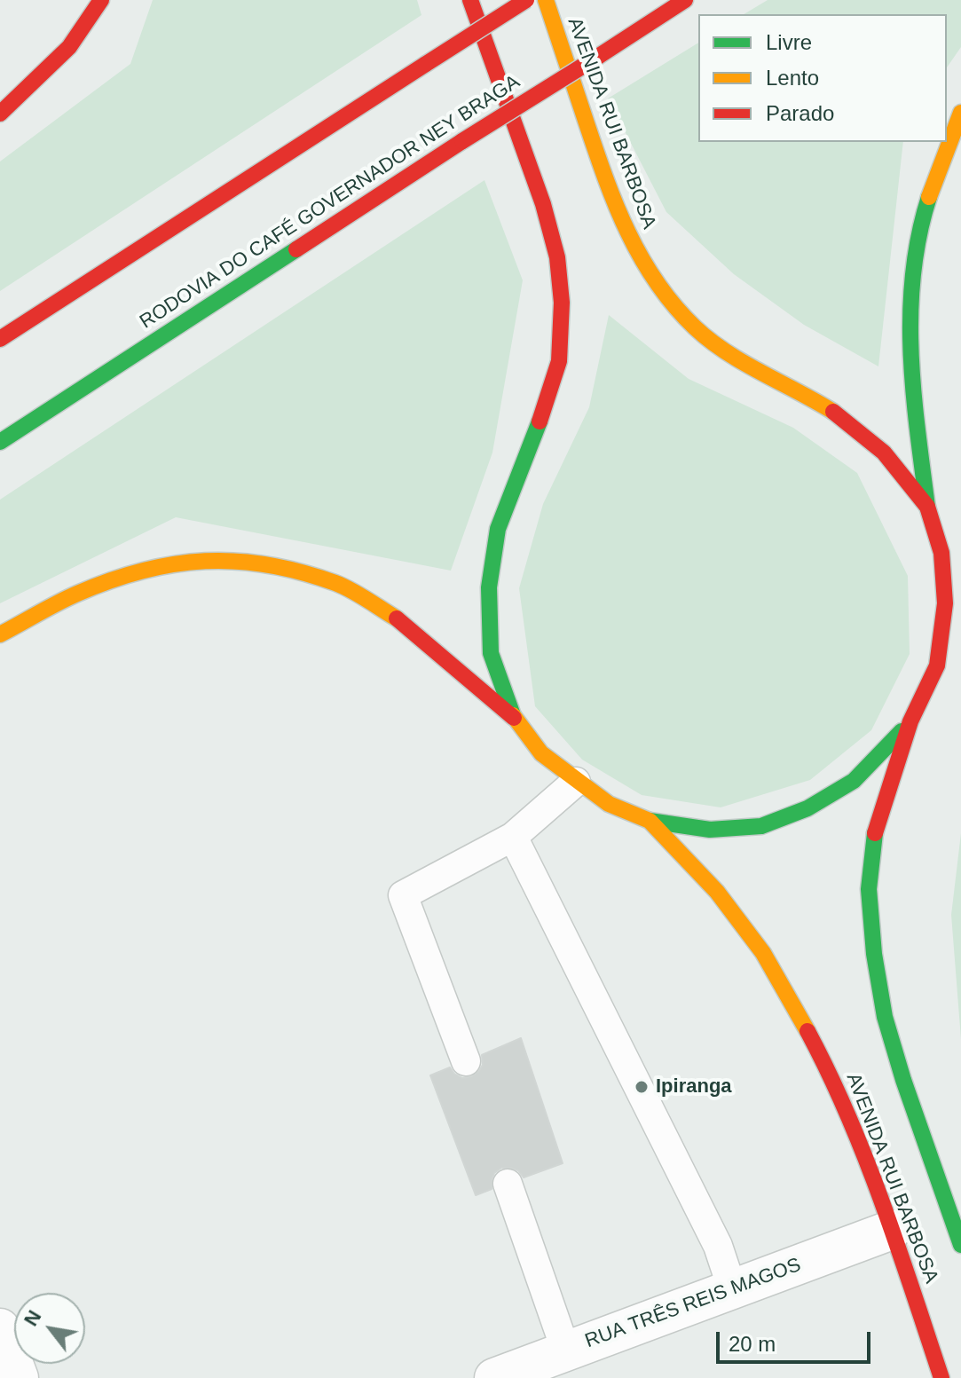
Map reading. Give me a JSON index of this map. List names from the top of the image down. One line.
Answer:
{"streets":{"main road":["AVENIDA RUI BARBOSA","RODOVIA DO CAFÉ GOVERNADOR NEY BRAGA"],"street":["RUA TRÊS REIS MAGOS"]},"crossings":[["AVENIDA RUI BARBOSA","RUA TRÊS REIS MAGOS"]],"places":["Ipiranga"],"legend":["Livre","Lento","Parado"],"scale_bar":"20 m","north":"top left"}
